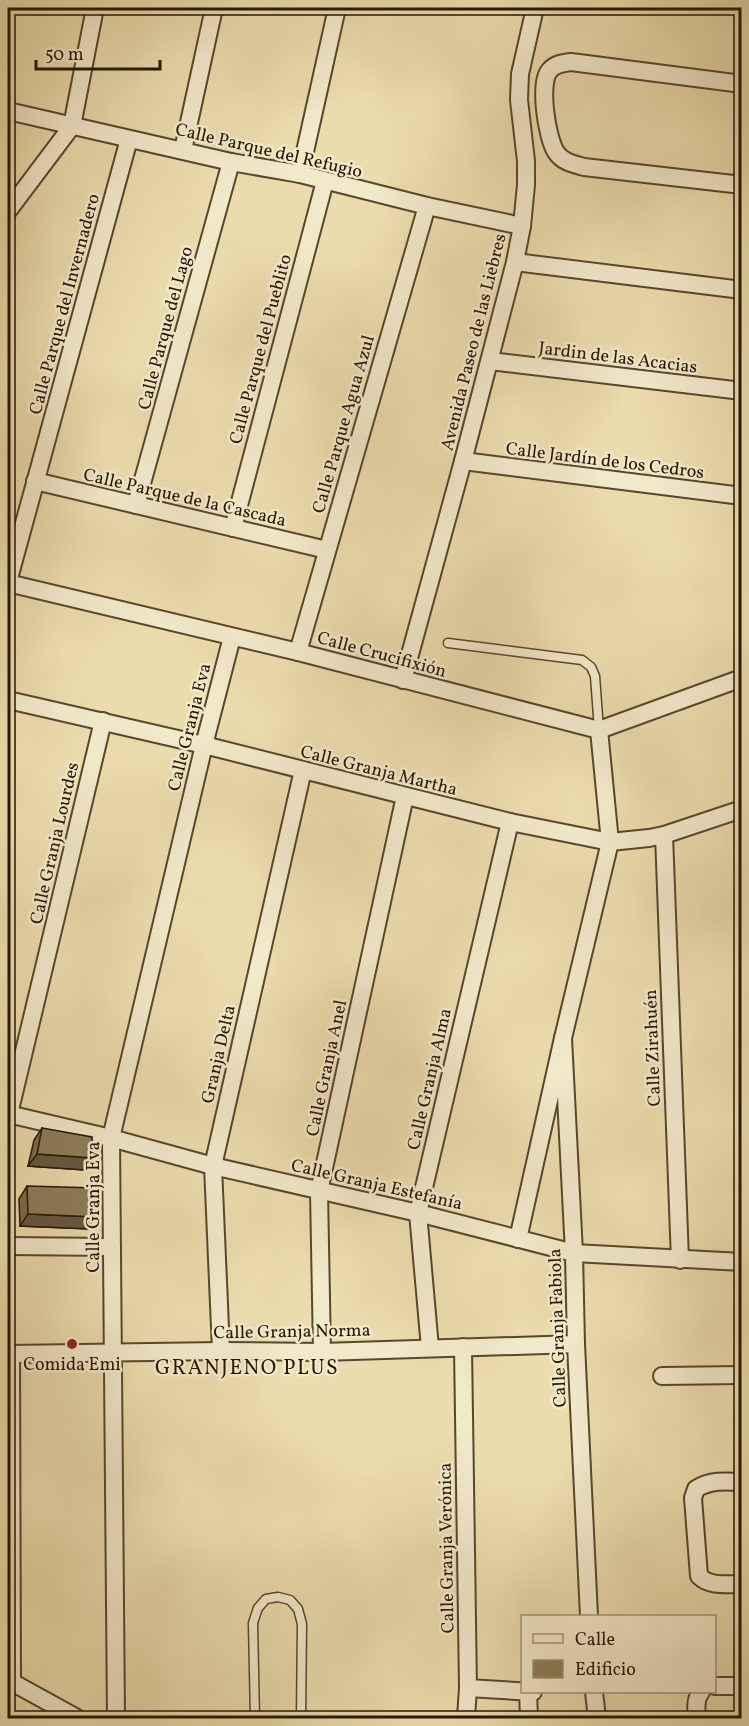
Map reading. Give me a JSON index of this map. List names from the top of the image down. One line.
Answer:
{"streets":{"street":["Calle Parque del Refugio","Calle Parque del Invernadero","Calle Parque del Lago","Avenida Paseo de las Liebres","Calle Parque del Pueblito","Jardin de las Acacias","Calle Parque Agua Azul","Calle Jardín de los Cedros","Calle Parque de la Cascada","Calle Crucifixión","Calle Granja Eva","Calle Granja Martha","Calle Granja Lourdes","Calle Zirahuén","Granja Delta","Calle Granja Anel","Calle Granja Alma","Calle Granja Estefanía","Calle Granja Fabiola","Calle Granja Norma","Calle Granja Verónica"]},"crossings":[["Calle Parque del Refugio","Calle Parque del Invernadero"],["Calle Parque del Refugio","Calle Parque del Lago"],["Calle Parque del Refugio","Avenida Paseo de las Liebres"],["Calle Parque del Refugio","Calle Parque del Pueblito"],["Calle Parque del Refugio","Calle Parque Agua Azul"],["Calle Parque del Invernadero","Calle Parque de la Cascada"],["Calle Parque del Invernadero","Calle Crucifixión"],["Calle Parque del Lago","Calle Parque de la Cascada"],["Avenida Paseo de las Liebres","Jardin de las Acacias"],["Avenida Paseo de las Liebres","Calle Jardín de los Cedros"],["Avenida Paseo de las Liebres","Calle Crucifixión"],["Calle Parque del Pueblito","Calle Parque de la Cascada"],["Calle Parque Agua Azul","Calle Parque de la Cascada"],["Calle Parque Agua Azul","Calle Crucifixión"],["Calle Crucifixión","Calle Granja Eva"],["Calle Crucifixión","Calle Granja Fabiola"],["Calle Granja Eva","Calle Granja Martha"],["Calle Granja Eva","Calle Granja Estefanía"],["Calle Granja Eva","Calle Granja Norma"],["Calle Granja Martha","Calle Granja Lourdes"],["Calle Granja Martha","Calle Zirahuén"],["Calle Granja Martha","Granja Delta"],["Calle Granja Martha","Calle Granja Anel"],["Calle Granja Martha","Calle Granja Alma"],["Calle Granja Martha","Calle Granja Fabiola"],["Calle Granja Lourdes","Calle Granja Estefanía"],["Calle Zirahuén","Calle Granja Estefanía"],["Granja Delta","Calle Granja Estefanía"],["Granja Delta","Calle Granja Norma"],["Calle Granja Anel","Calle Granja Estefanía"],["Calle Granja Anel","Calle Granja Norma"],["Calle Granja Alma","Calle Granja Estefanía"],["Calle Granja Alma","Calle Granja Norma"],["Calle Granja Estefanía","Calle Granja Fabiola"],["Calle Granja Fabiola","Calle Granja Norma"],["Calle Granja Norma","Calle Granja Verónica"]],"districts":["GRANJENO PLUS"],"places":["Comida Emi"],"legend":["Calle","Edificio"],"scale_bar":"50 m"}
